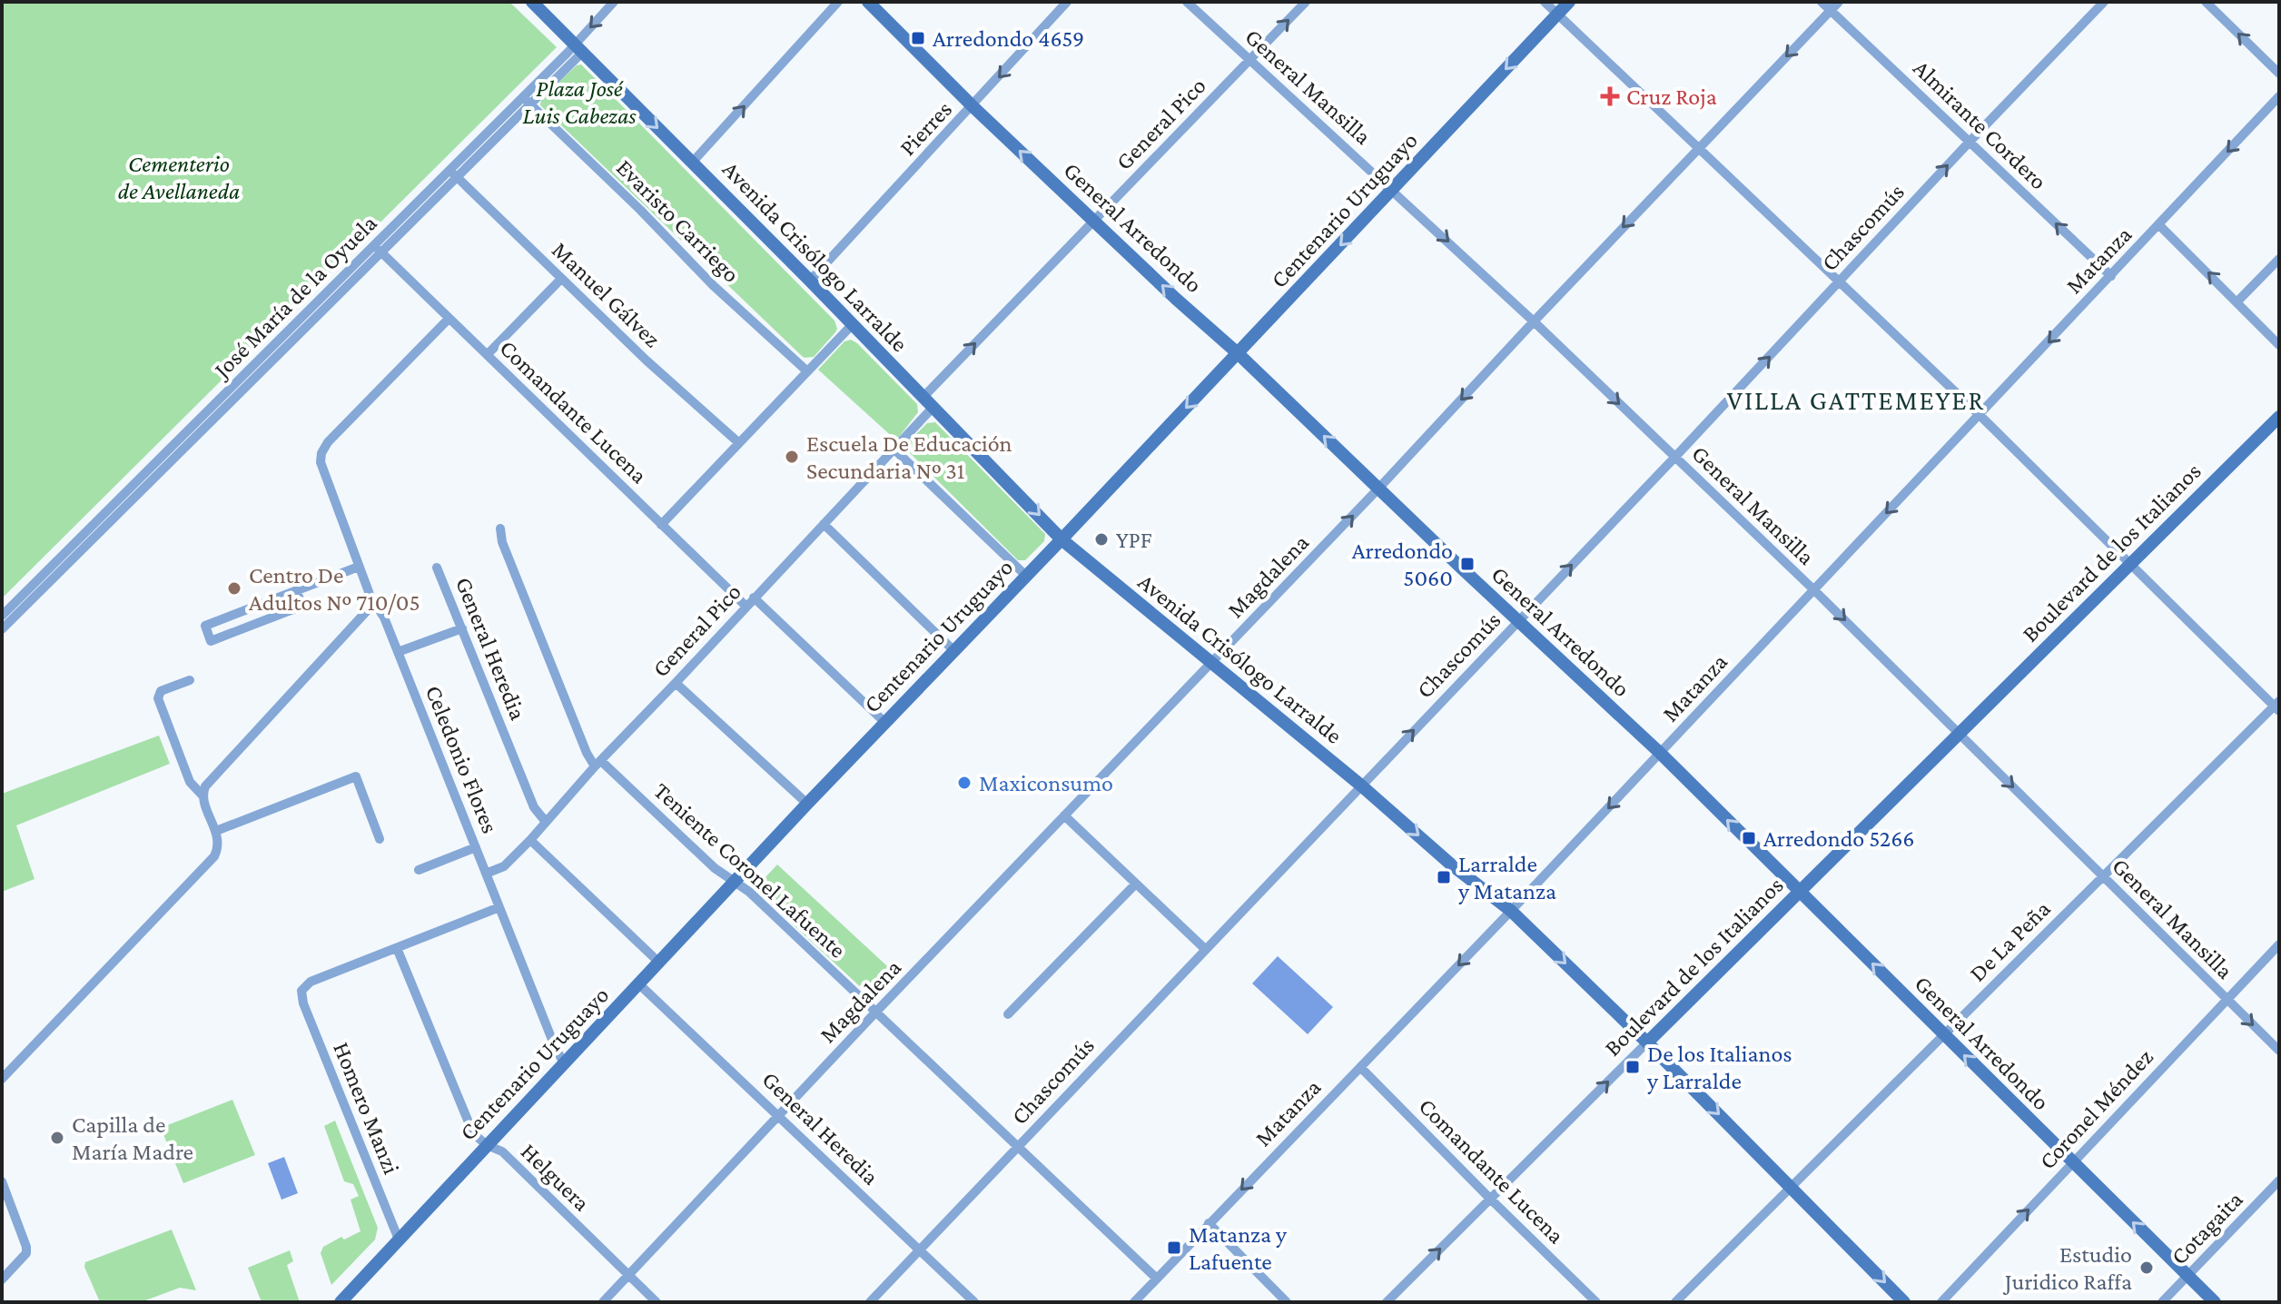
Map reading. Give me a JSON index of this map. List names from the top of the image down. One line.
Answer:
{"streets":{"street":["General Mansilla","General Pico","Almirante Cordero","Pierres","Centenario Uruguayo","Evaristo Carriego","General Arredondo","Chascomús","Avenida Crisólogo Larralde","Matanza","Manuel Gálvez","José María de la Oyuela","Comandante Lucena","Boulevard de los Italianos","Magdalena","General Heredia","Celedonio Flores","Teniente Coronel Lafuente","De La Peña","Homero Manzi","Coronel Méndez","Helguera","Cotagaita"]},"crossings":[["General Mansilla","General Pico"],["General Mansilla","Centenario Uruguayo"],["General Mansilla","Chascomús"],["General Mansilla","Matanza"],["General Mansilla","Boulevard de los Italianos"],["General Mansilla","Magdalena"],["General Mansilla","De La Peña"],["General Mansilla","Coronel Méndez"],["General Pico","General Arredondo"],["General Pico","Avenida Crisólogo Larralde"],["General Pico","Comandante Lucena"],["General Pico","General Heredia"],["General Pico","Celedonio Flores"],["General Pico","Teniente Coronel Lafuente"],["Almirante Cordero","Chascomús"],["Almirante Cordero","Matanza"],["Almirante Cordero","Magdalena"],["Pierres","General Arredondo"],["Pierres","Avenida Crisólogo Larralde"],["Centenario Uruguayo","General Arredondo"],["Centenario Uruguayo","Avenida Crisólogo Larralde"],["Centenario Uruguayo","General Heredia"],["Centenario Uruguayo","Celedonio Flores"],["Centenario Uruguayo","Teniente Coronel Lafuente"],["Centenario Uruguayo","Homero Manzi"],["Centenario Uruguayo","Helguera"],["Evaristo Carriego","José María de la Oyuela"],["General Arredondo","Chascomús"],["General Arredondo","Matanza"],["General Arredondo","Boulevard de los Italianos"],["General Arredondo","Magdalena"],["General Arredondo","De La Peña"],["General Arredondo","Coronel Méndez"],["General Arredondo","Cotagaita"],["Chascomús","Avenida Crisólogo Larralde"],["Chascomús","General Heredia"],["Chascomús","Teniente Coronel Lafuente"],["Avenida Crisólogo Larralde","Matanza"],["Avenida Crisólogo Larralde","José María de la Oyuela"],["Avenida Crisólogo Larralde","Boulevard de los Italianos"],["Avenida Crisólogo Larralde","Magdalena"],["Avenida Crisólogo Larralde","De La Peña"],["Matanza","Comandante Lucena"],["Matanza","Teniente Coronel Lafuente"],["Manuel Gálvez","José María de la Oyuela"],["José María de la Oyuela","Comandante Lucena"],["Comandante Lucena","Boulevard de los Italianos"],["Comandante Lucena","Celedonio Flores"],["Magdalena","General Heredia"],["Magdalena","Teniente Coronel Lafuente"],["Magdalena","Helguera"],["Homero Manzi","Helguera"]],"one_way":["General Mansilla","Almirante Cordero","Pierres","Centenario Uruguayo","General Arredondo","Chascomús","Avenida Crisólogo Larralde","Matanza","Coronel Méndez"],"districts":["VILLA GATTEMEYER"],"parks":["Plaza José Luis Cabezas","Cementerio de Avellaneda"],"places":{"transit":["Arredondo 4659","Arredondo 5060","Arredondo 5266","Larralde y Matanza","De los Italianos y Larralde","Matanza y Lafuente"],"health":["Cruz Roja"],"other":["Escuela De Educación Secundaria Nº 31","YPF","Centro De Adultos Nº 710/05","Maxiconsumo","Capilla de María Madre","Estudio Juridico Raffa"]}}
